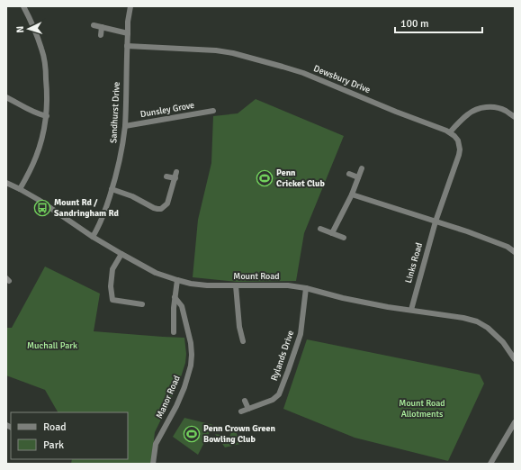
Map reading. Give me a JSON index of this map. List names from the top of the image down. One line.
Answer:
{"streets":{"street":["Dewsbury Drive","Dunsley Grove","Sandhurst Drive","Links Road","Mount Road","Rylands Drive","Manor Road"]},"crossings":[["Dewsbury Drive","Sandhurst Drive"],["Dunsley Grove","Sandhurst Drive"],["Sandhurst Drive","Mount Road"],["Links Road","Mount Road"],["Mount Road","Rylands Drive"]],"parks":["Muchall Park","Mount Road Allotments"],"places":{"sports":["Penn Cricket Club","Penn Crown Green Bowling Club"],"bus stop":["Mount Rd / Sandringham Rd"]},"legend":["Road","Park"],"scale_bar":"100 m","north":"left"}
